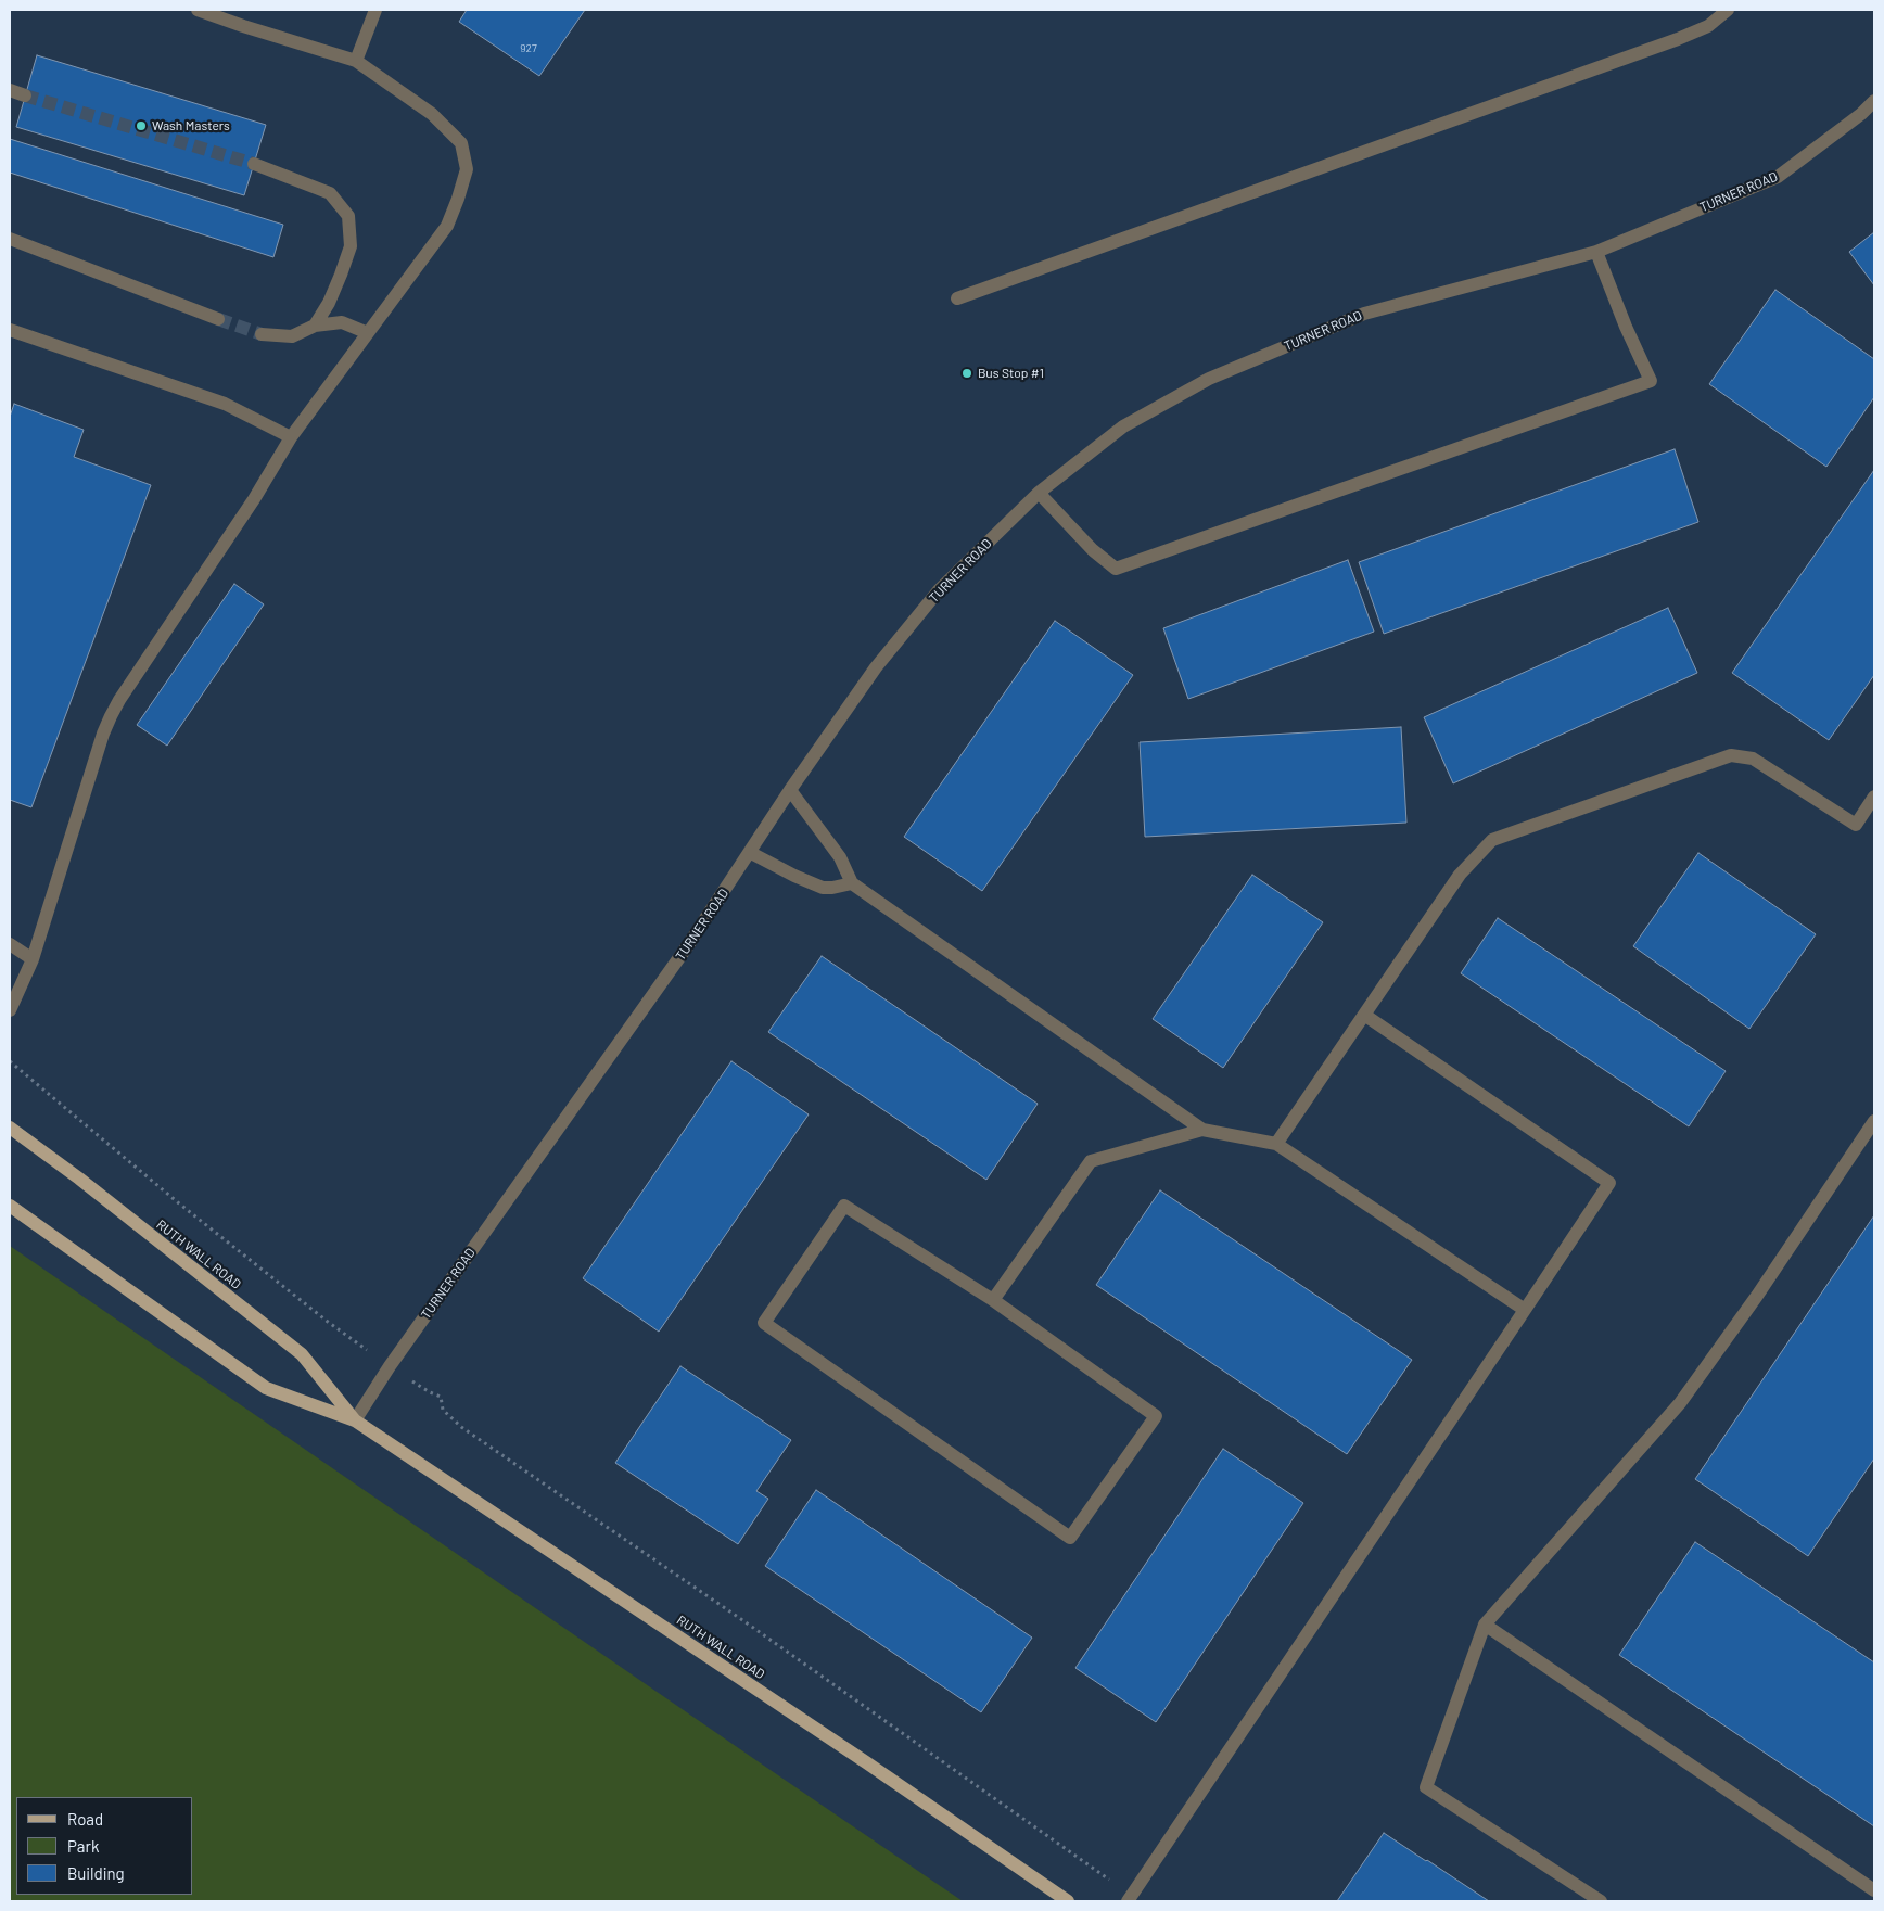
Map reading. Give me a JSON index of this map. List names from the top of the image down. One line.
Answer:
{"streets":{"main road":["RUTH WALL ROAD"],"street":["TURNER ROAD"]},"crossings":[["TURNER ROAD","RUTH WALL ROAD"]],"places":["Wash Masters","Bus Stop #1"],"house_numbers":["927"],"legend":["Road","Park","Building"]}
